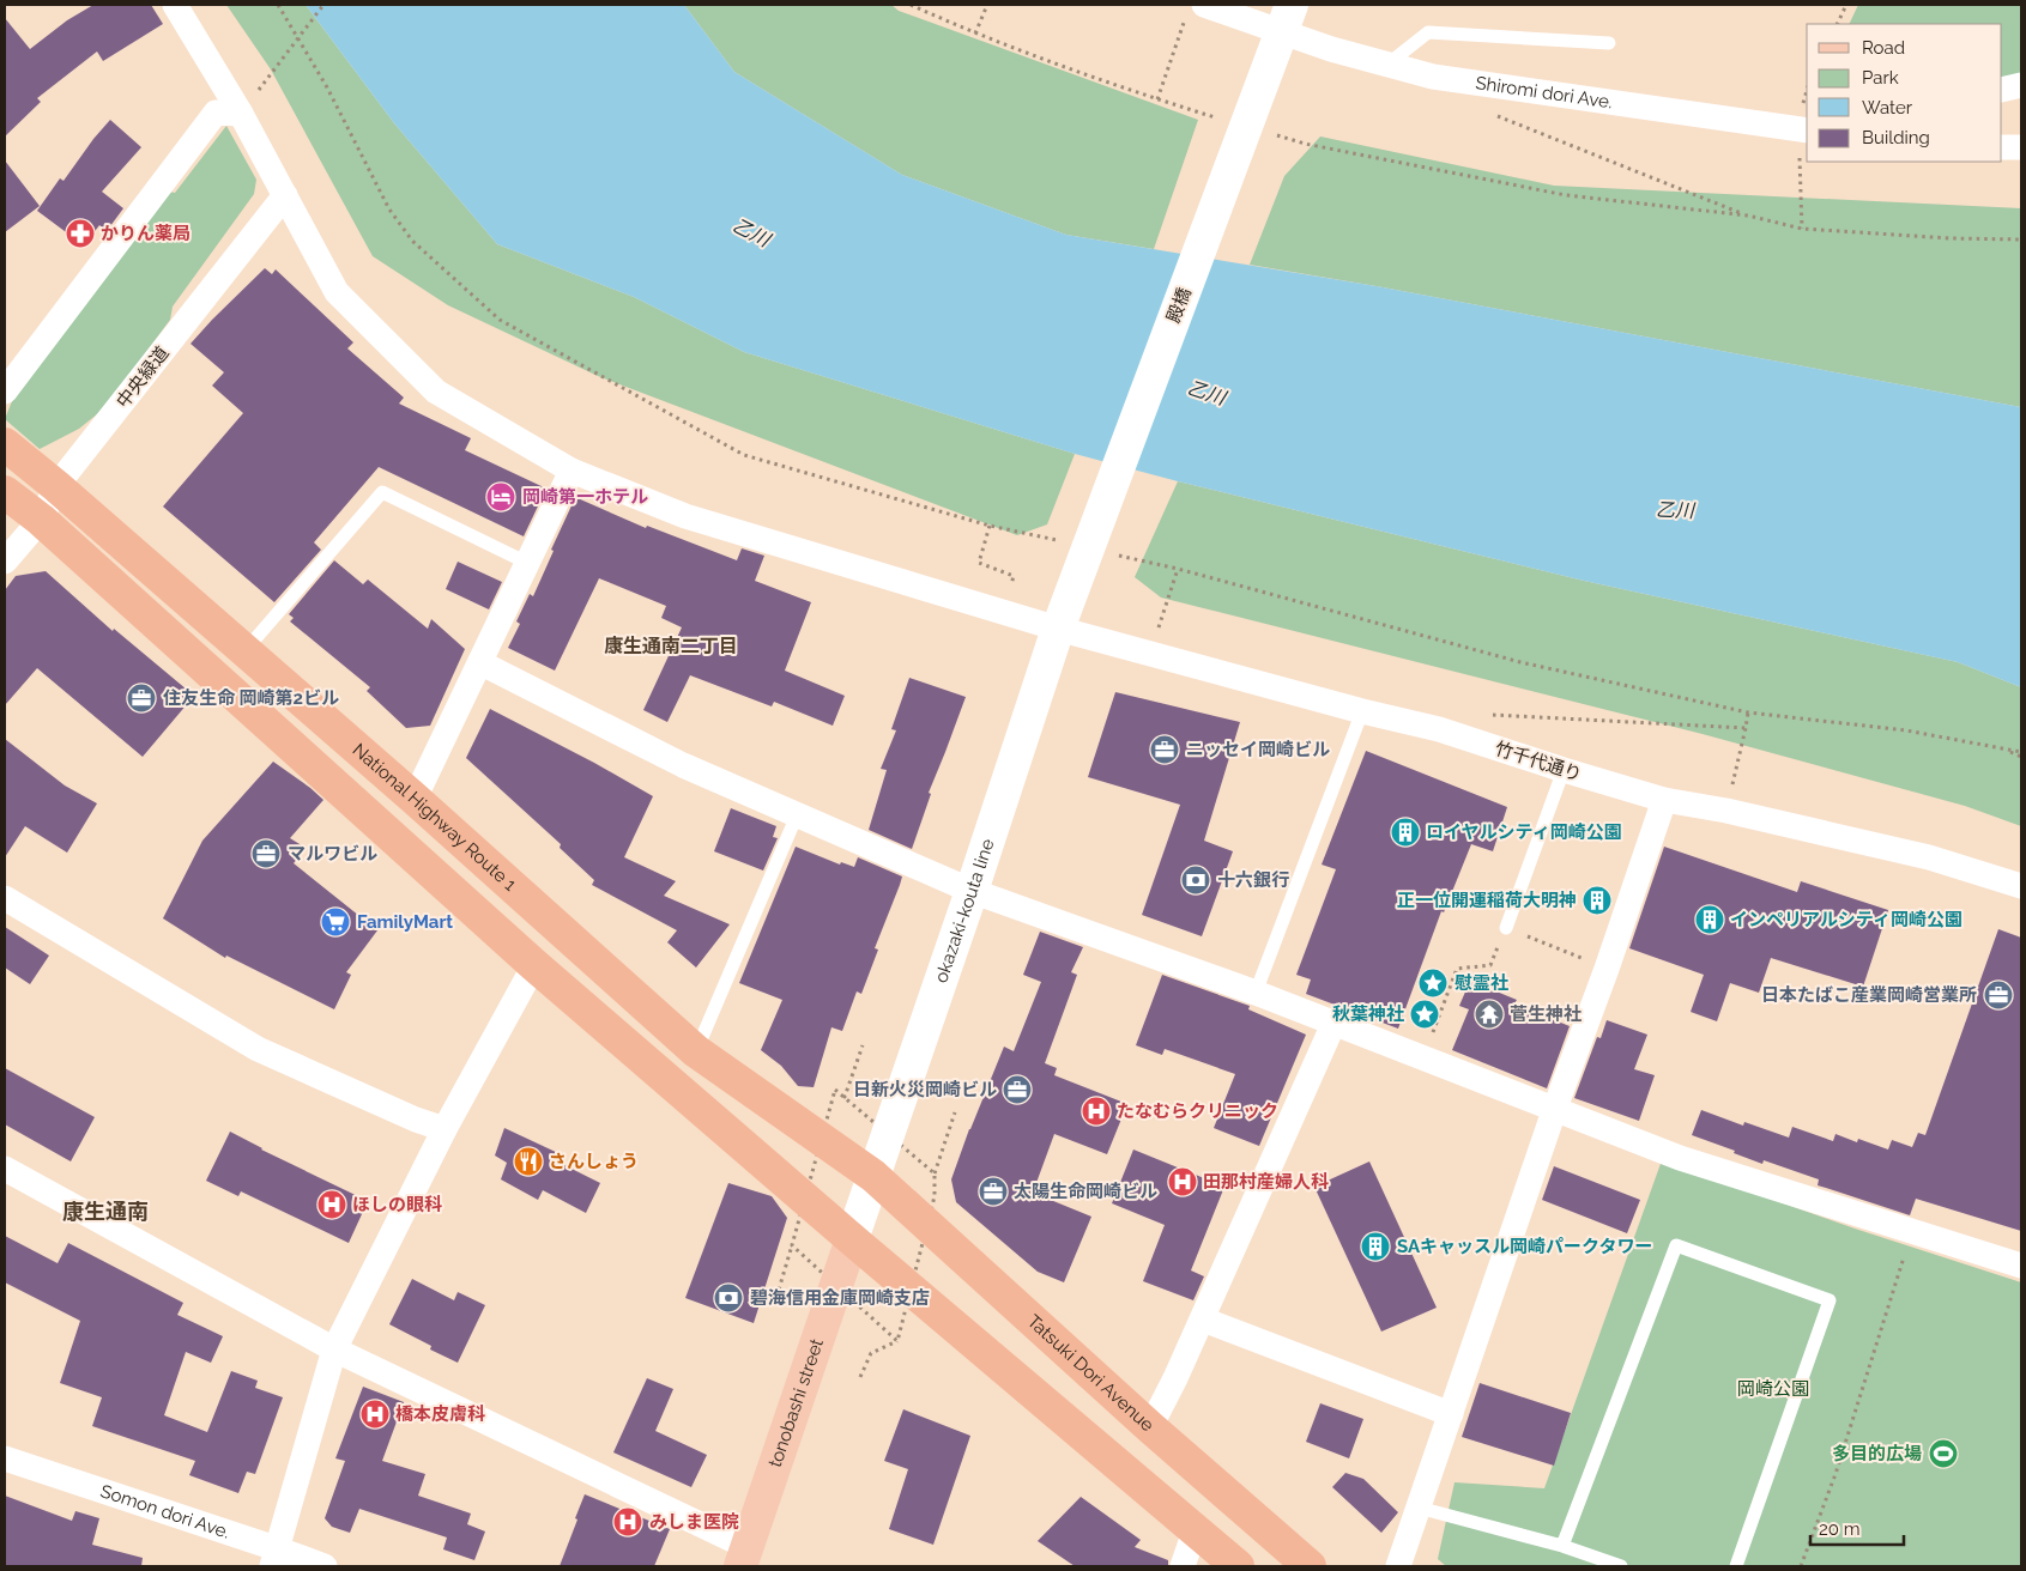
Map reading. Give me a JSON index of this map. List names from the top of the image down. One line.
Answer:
{"streets":{"highway":["National Highway Route 1","Tatsuki Dori Avenue"],"main road":["殿橋","okazaki-kouta line","tonobashi street"],"street":["Shiromi dori Ave.","中央緑道","竹千代通り","Somon dori Ave."]},"crossings":[["Shiromi dori Ave.","殿橋"],["殿橋","okazaki-kouta line"],["中央緑道","竹千代通り"],["中央緑道","National Highway Route 1"],["竹千代通り","okazaki-kouta line"],["National Highway Route 1","okazaki-kouta line"],["National Highway Route 1","Tatsuki Dori Avenue"],["okazaki-kouta line","Tatsuki Dori Avenue"],["okazaki-kouta line","tonobashi street"]],"districts":["康生通南二丁目","康生通南"],"water":["乙川"],"parks":["岡崎公園"],"places":{"pharmacy":["かりん薬局"],"hotel":["岡崎第一ホテル"],"office":["住友生命 岡崎第2ビル","ニッセイ岡崎ビル","マルワビル","日本たばこ産業岡崎営業所","日新火災岡崎ビル","太陽生命岡崎ビル"],"building":["ロイヤルシティ岡崎公園","正一位開運稲荷大明神","インペリアルシティ岡崎公園","SAキャッスル岡崎パークタワー"],"bank":["十六銀行","碧海信用金庫岡崎支店"],"supermarket":["FamilyMart"],"place":["慰霊社","秋葉神社"],"temple":["菅生神社"],"hospital":["たなむらクリニック","田那村産婦人科","ほしの眼科","橋本皮膚科","みしま医院"],"restaurant":["さんしょう"],"sports":["多目的広場"]},"legend":["Road","Park","Water","Building"],"scale_bar":"20 m"}
